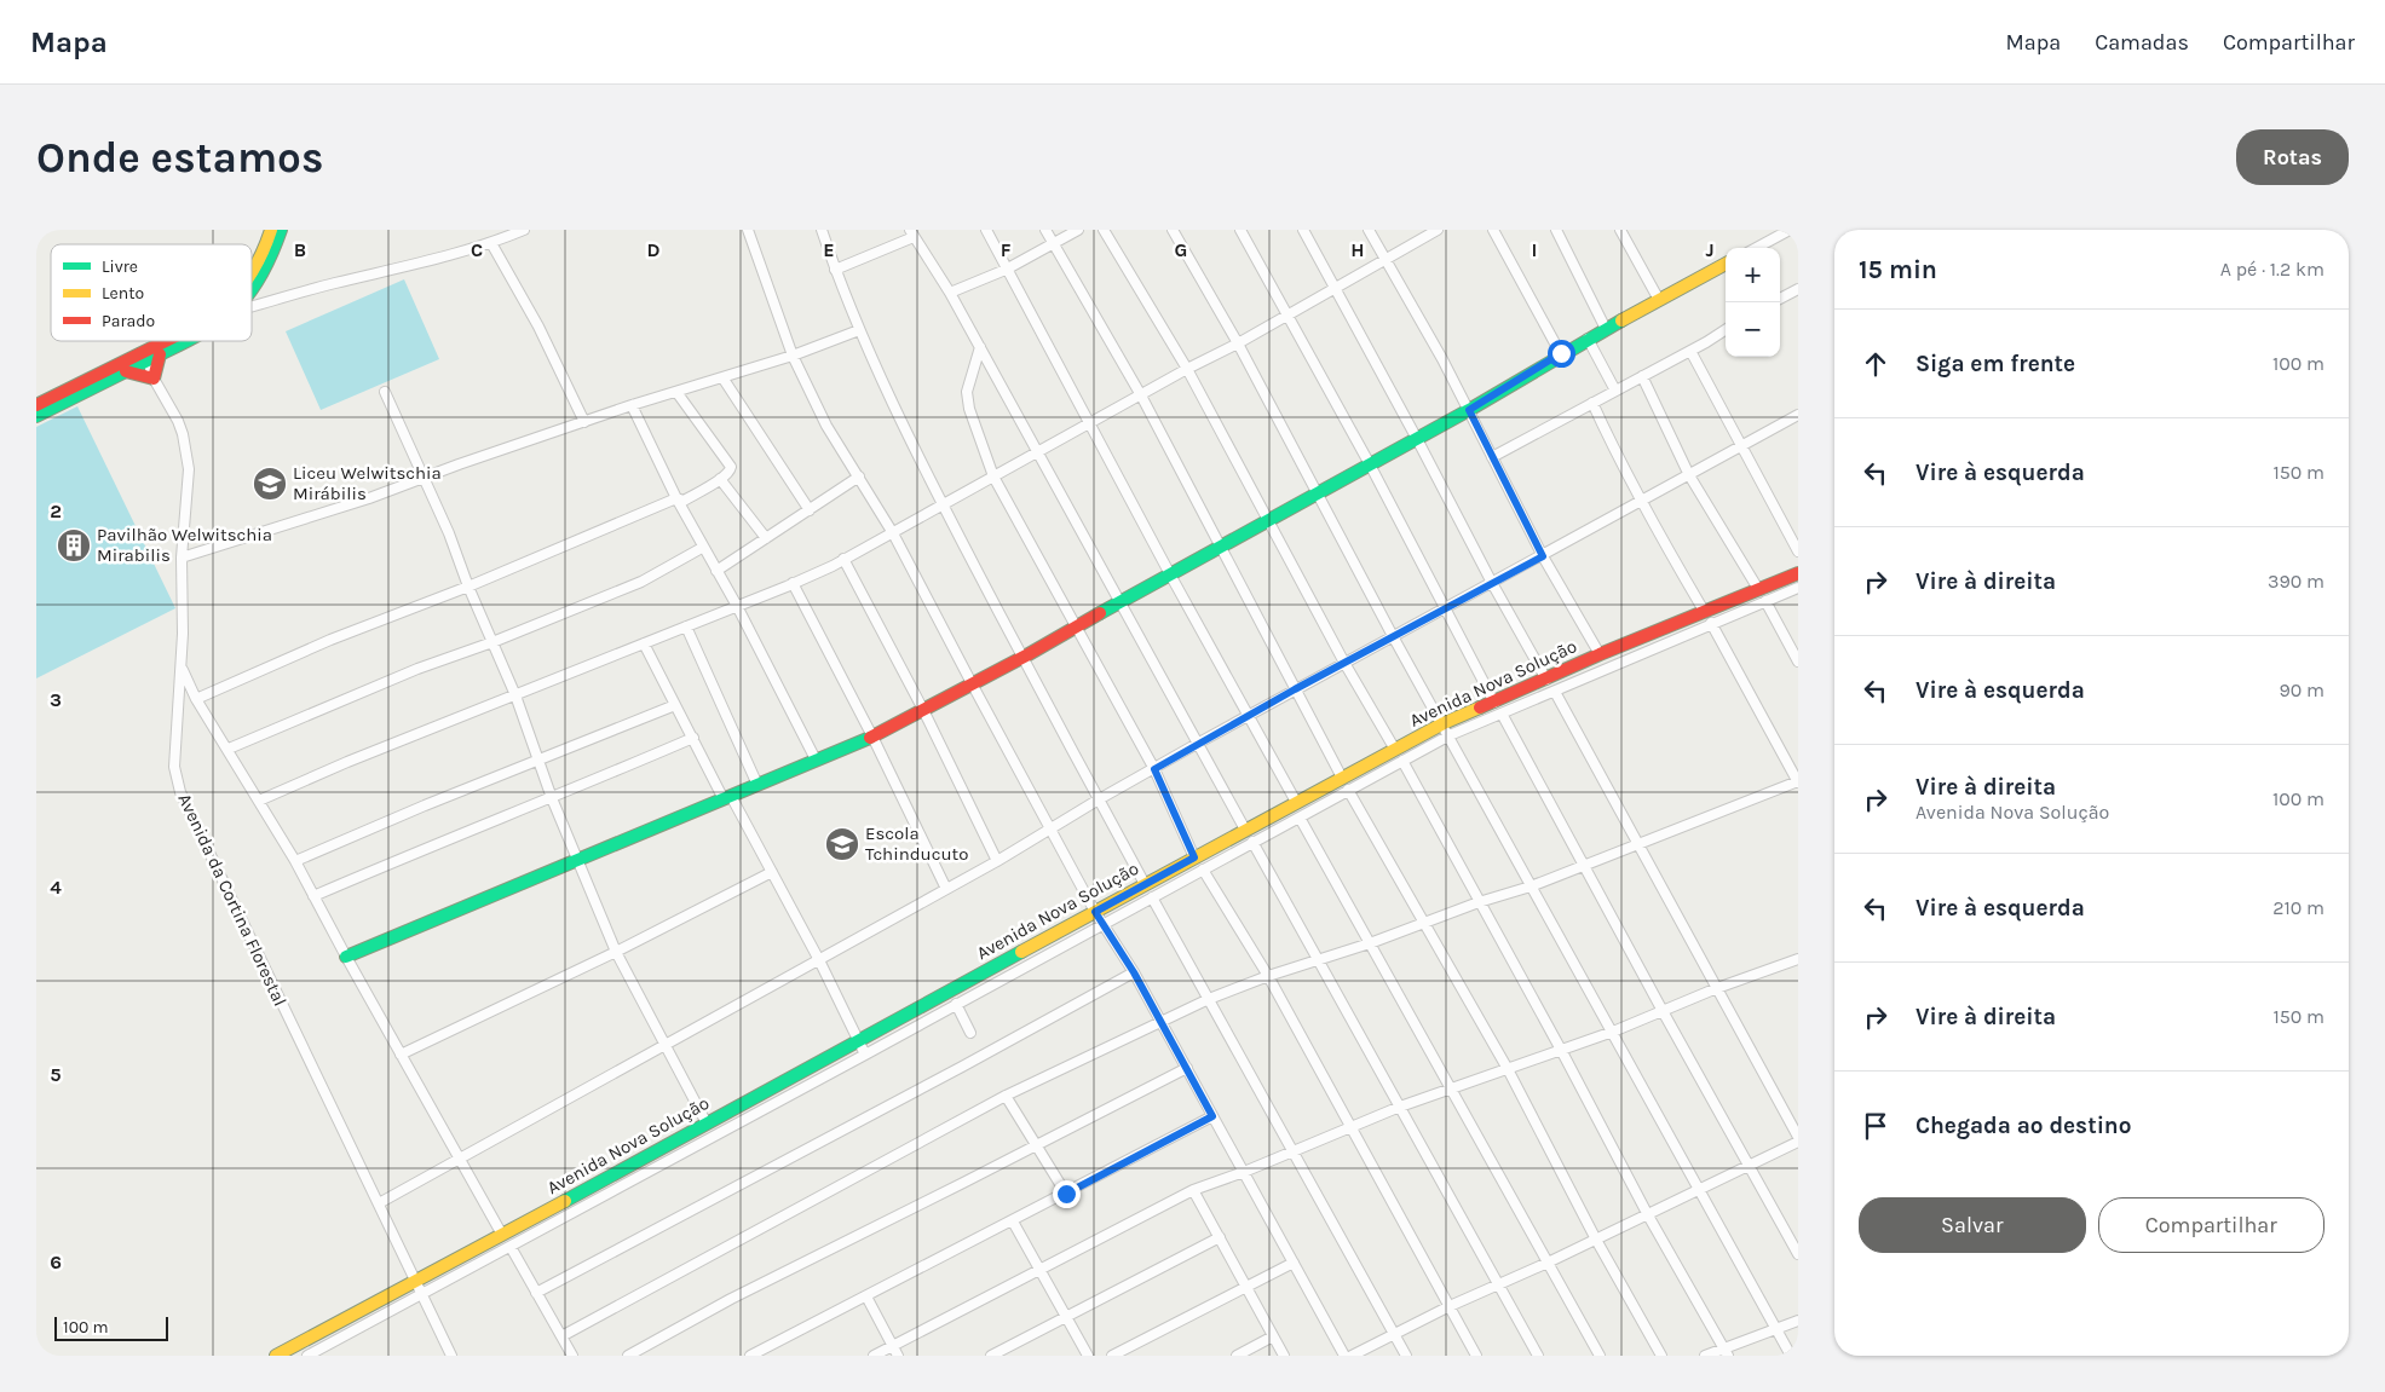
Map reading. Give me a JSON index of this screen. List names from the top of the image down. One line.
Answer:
{"streets":{"street":["Avenida Nova Solução","Avenida da Cortina Florestal"]},"crossings":[["Avenida Nova Solução","Avenida da Cortina Florestal"]],"places":{"school or university":["Liceu Welwitschia Mirábilis","Escola Tchinducuto"],"building":["Pavilhão Welwitschia Mirabilis"]},"legend":["Livre","Lento","Parado"],"scale_bar":"100 m","page":{"header":"Mapa","nav":["Mapa","Camadas","Compartilhar"],"buttons":["Rotas",["Salvar","Compartilhar"]],"title":"Onde estamos","heading":["15 min","A pé · 1.2 km"],"map_buttons":["+","−"],"list":[["Siga em frente","100 m"],["Vire à esquerda","150 m"],["Vire à direita","390 m"],["Vire à esquerda","90 m"],["Vire à direita","Avenida Nova Solução","100 m"],["Vire à esquerda","210 m"],["Vire à direita","150 m"],"Chegada ao destino"],"scale":"100 m"},"grid":{"columns":["B","C","D","E","F","G","H","I","J"],"rows":["2","3","4","5","6"]}}
